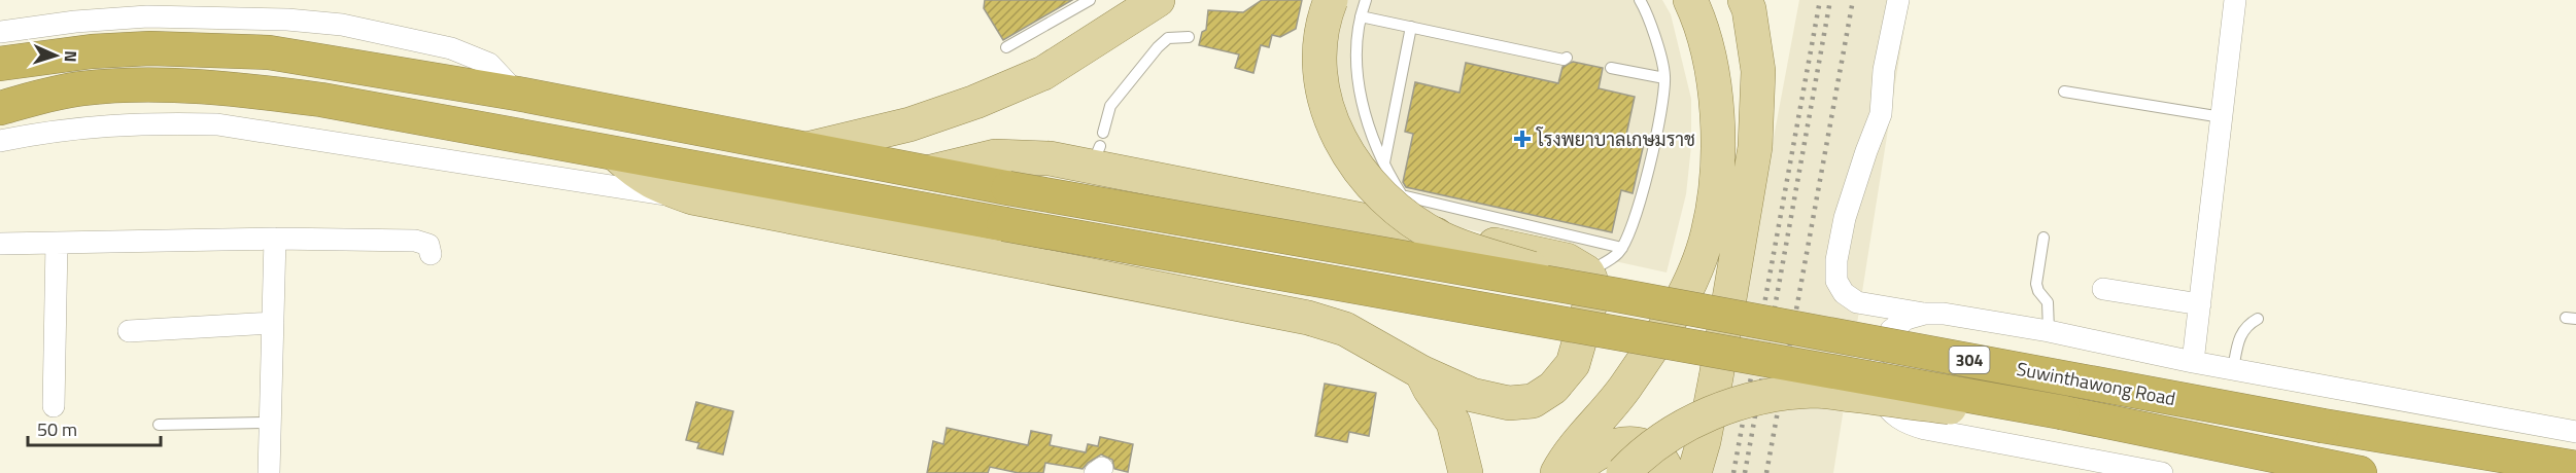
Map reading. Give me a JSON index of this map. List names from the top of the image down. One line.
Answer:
{"streets":{"highway":["304","Suwinthawong Road"]},"places":{"health":["โรงพยาบาลเกษมราช"]},"scale_bar":"50 m","north":"right"}
